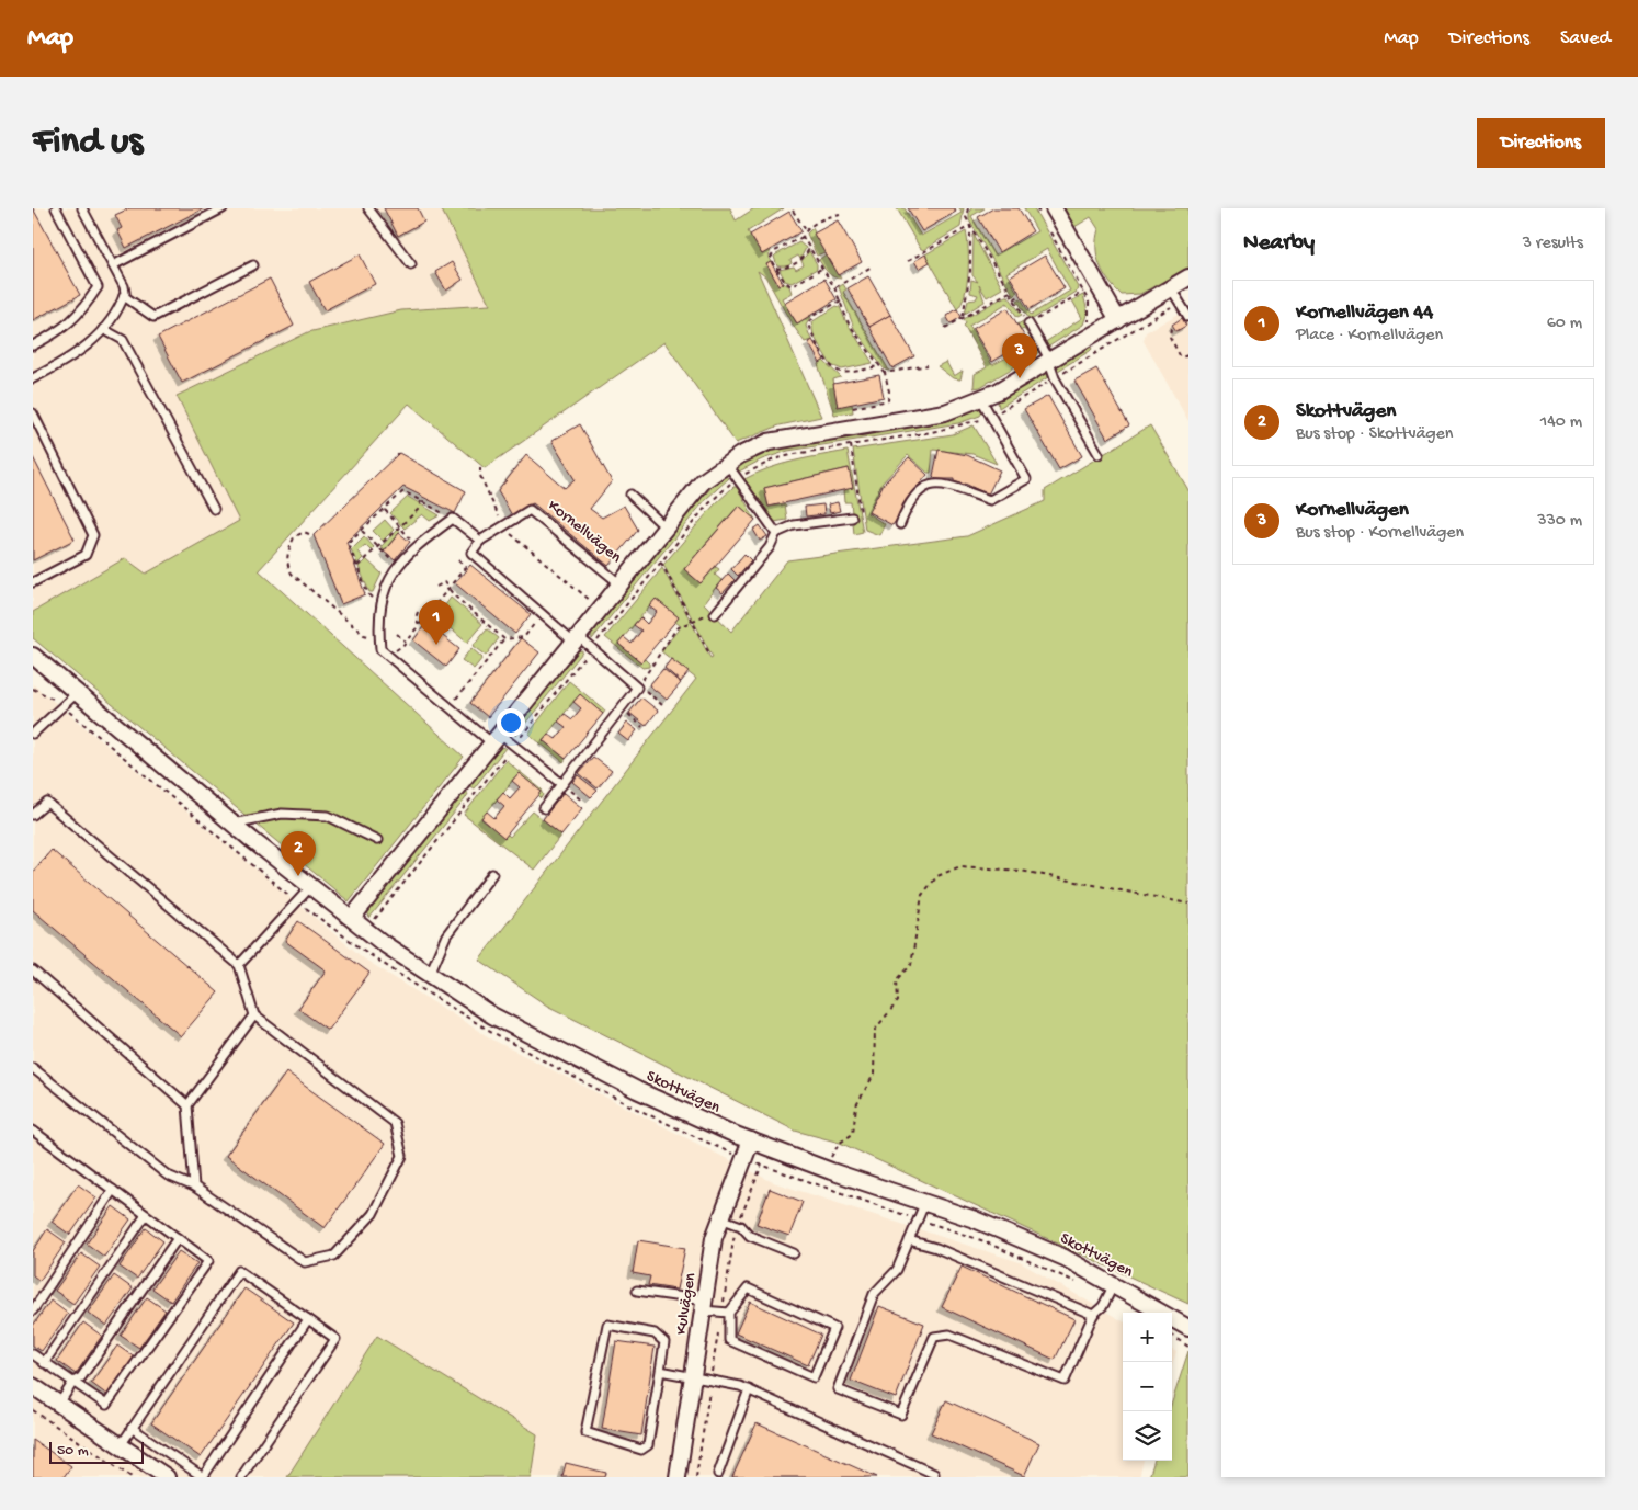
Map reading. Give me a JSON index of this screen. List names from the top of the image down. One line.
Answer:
{"streets":{"street":["Kornellvägen","Skottvägen","Kulvägen"]},"crossings":[["Kornellvägen","Skottvägen"],["Skottvägen","Kulvägen"]],"scale_bar":"50 m","page":{"header":"Map","nav":["Map","Directions","Saved"],"buttons":"Directions","title":"Find us","heading":["Nearby","3 results"],"list":[{"mark":"1","name":"Kornellvägen 44","note":"Place · Kornellvägen","value":"60 m"},{"mark":"2","name":"Skottvägen","note":"Bus stop · Skottvägen","value":"140 m"},{"mark":"3","name":"Kornellvägen","note":"Bus stop · Kornellvägen","value":"330 m"}],"pins":["3","1","2"],"map_buttons":["+","−"],"scale":"50 m"}}
